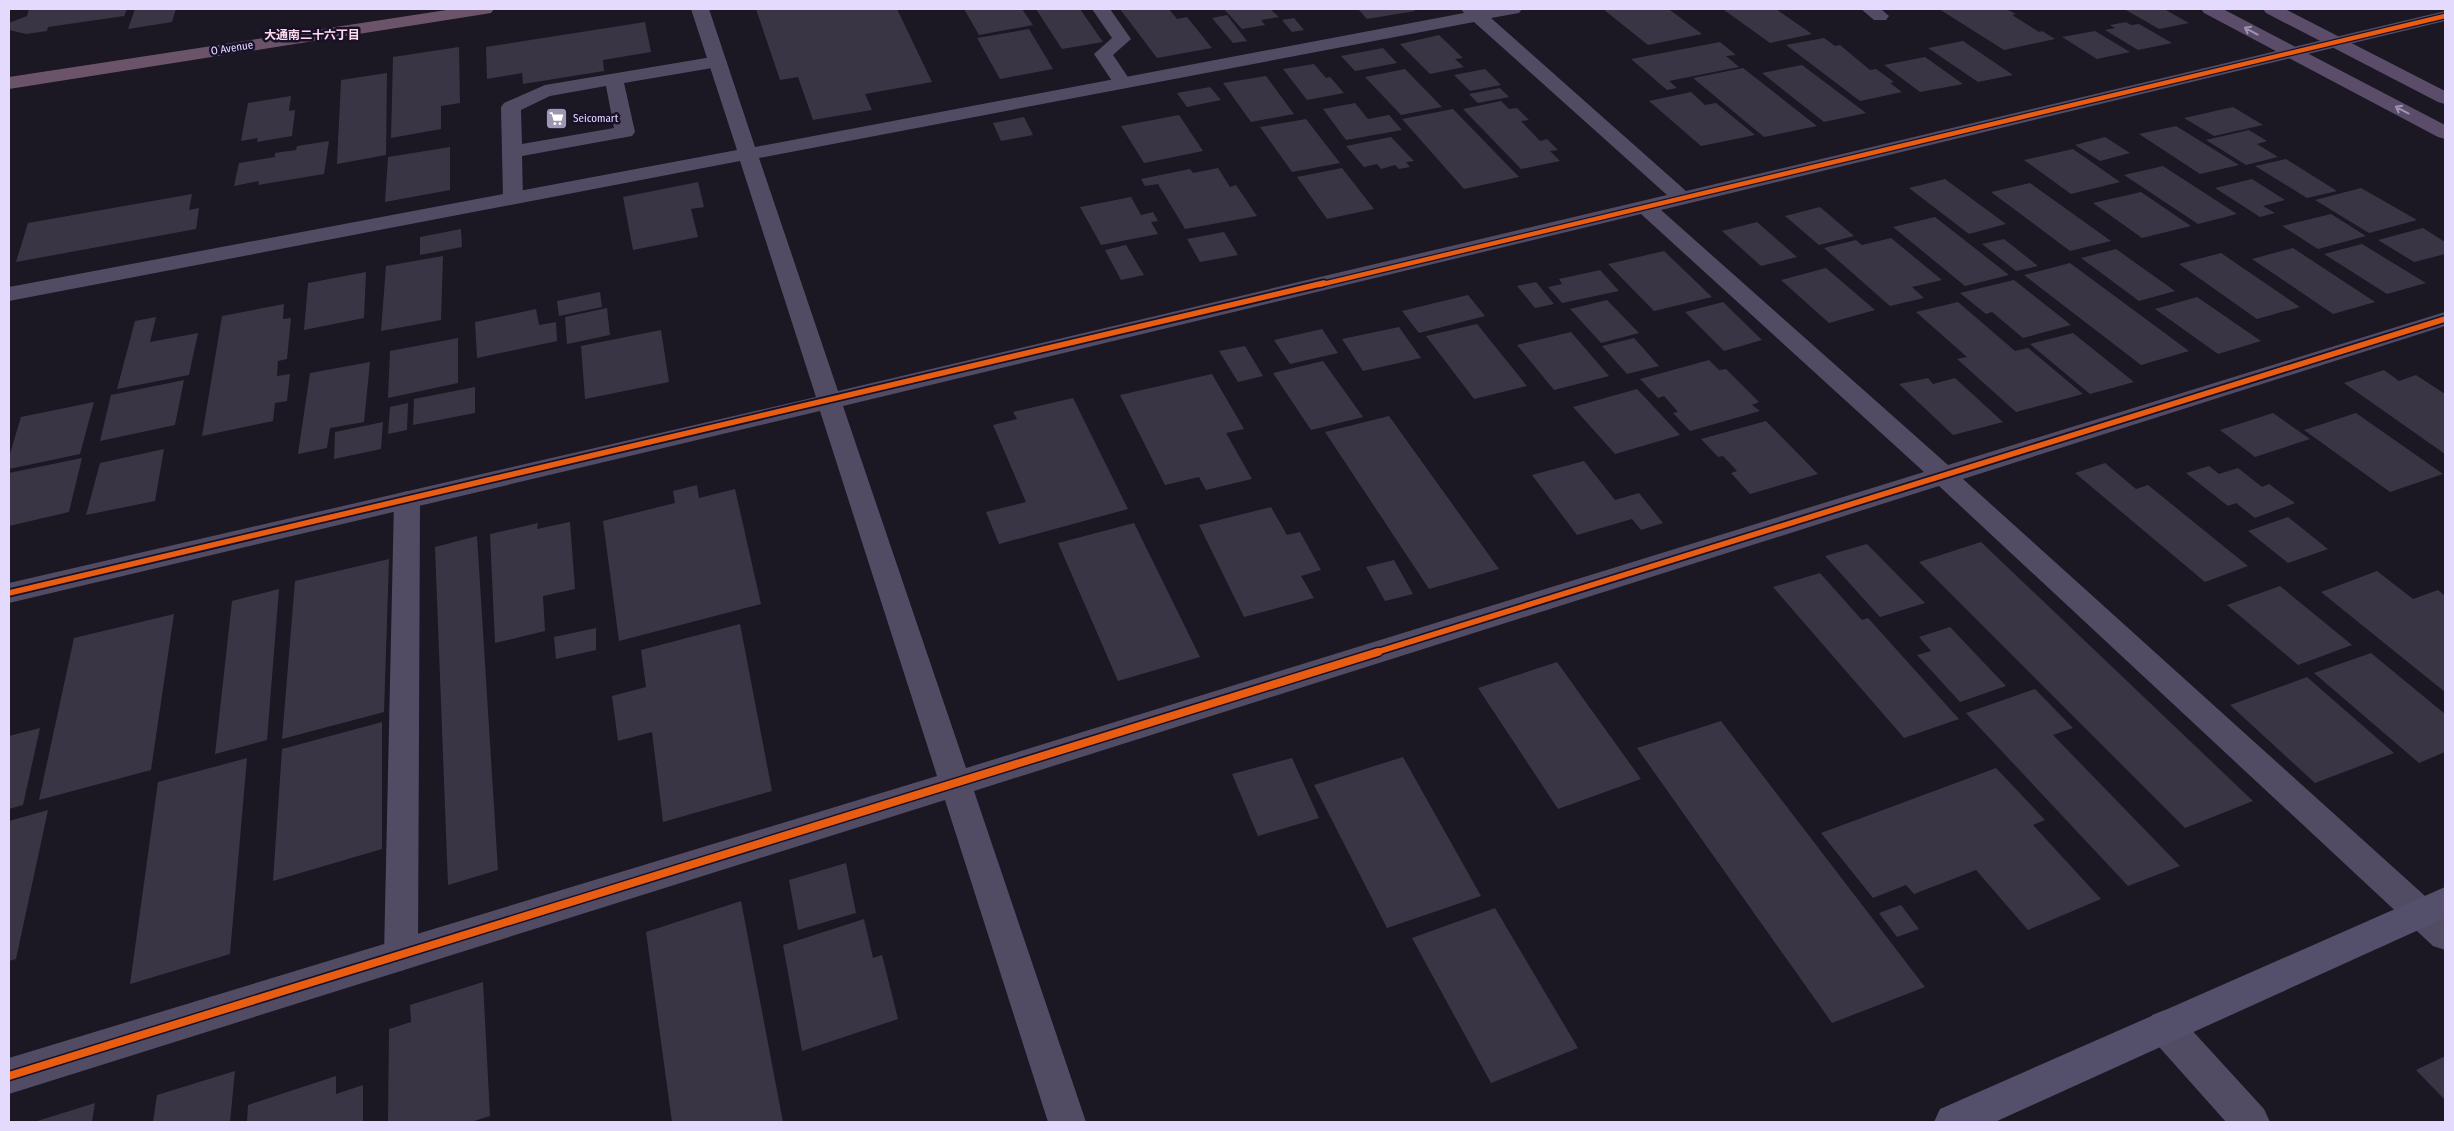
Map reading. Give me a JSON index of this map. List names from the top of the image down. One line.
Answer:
{"streets":{"highway":["O Avenue"]},"districts":["大通南二十六丁目"],"places":{"supermarket":["Seicomart"]}}
